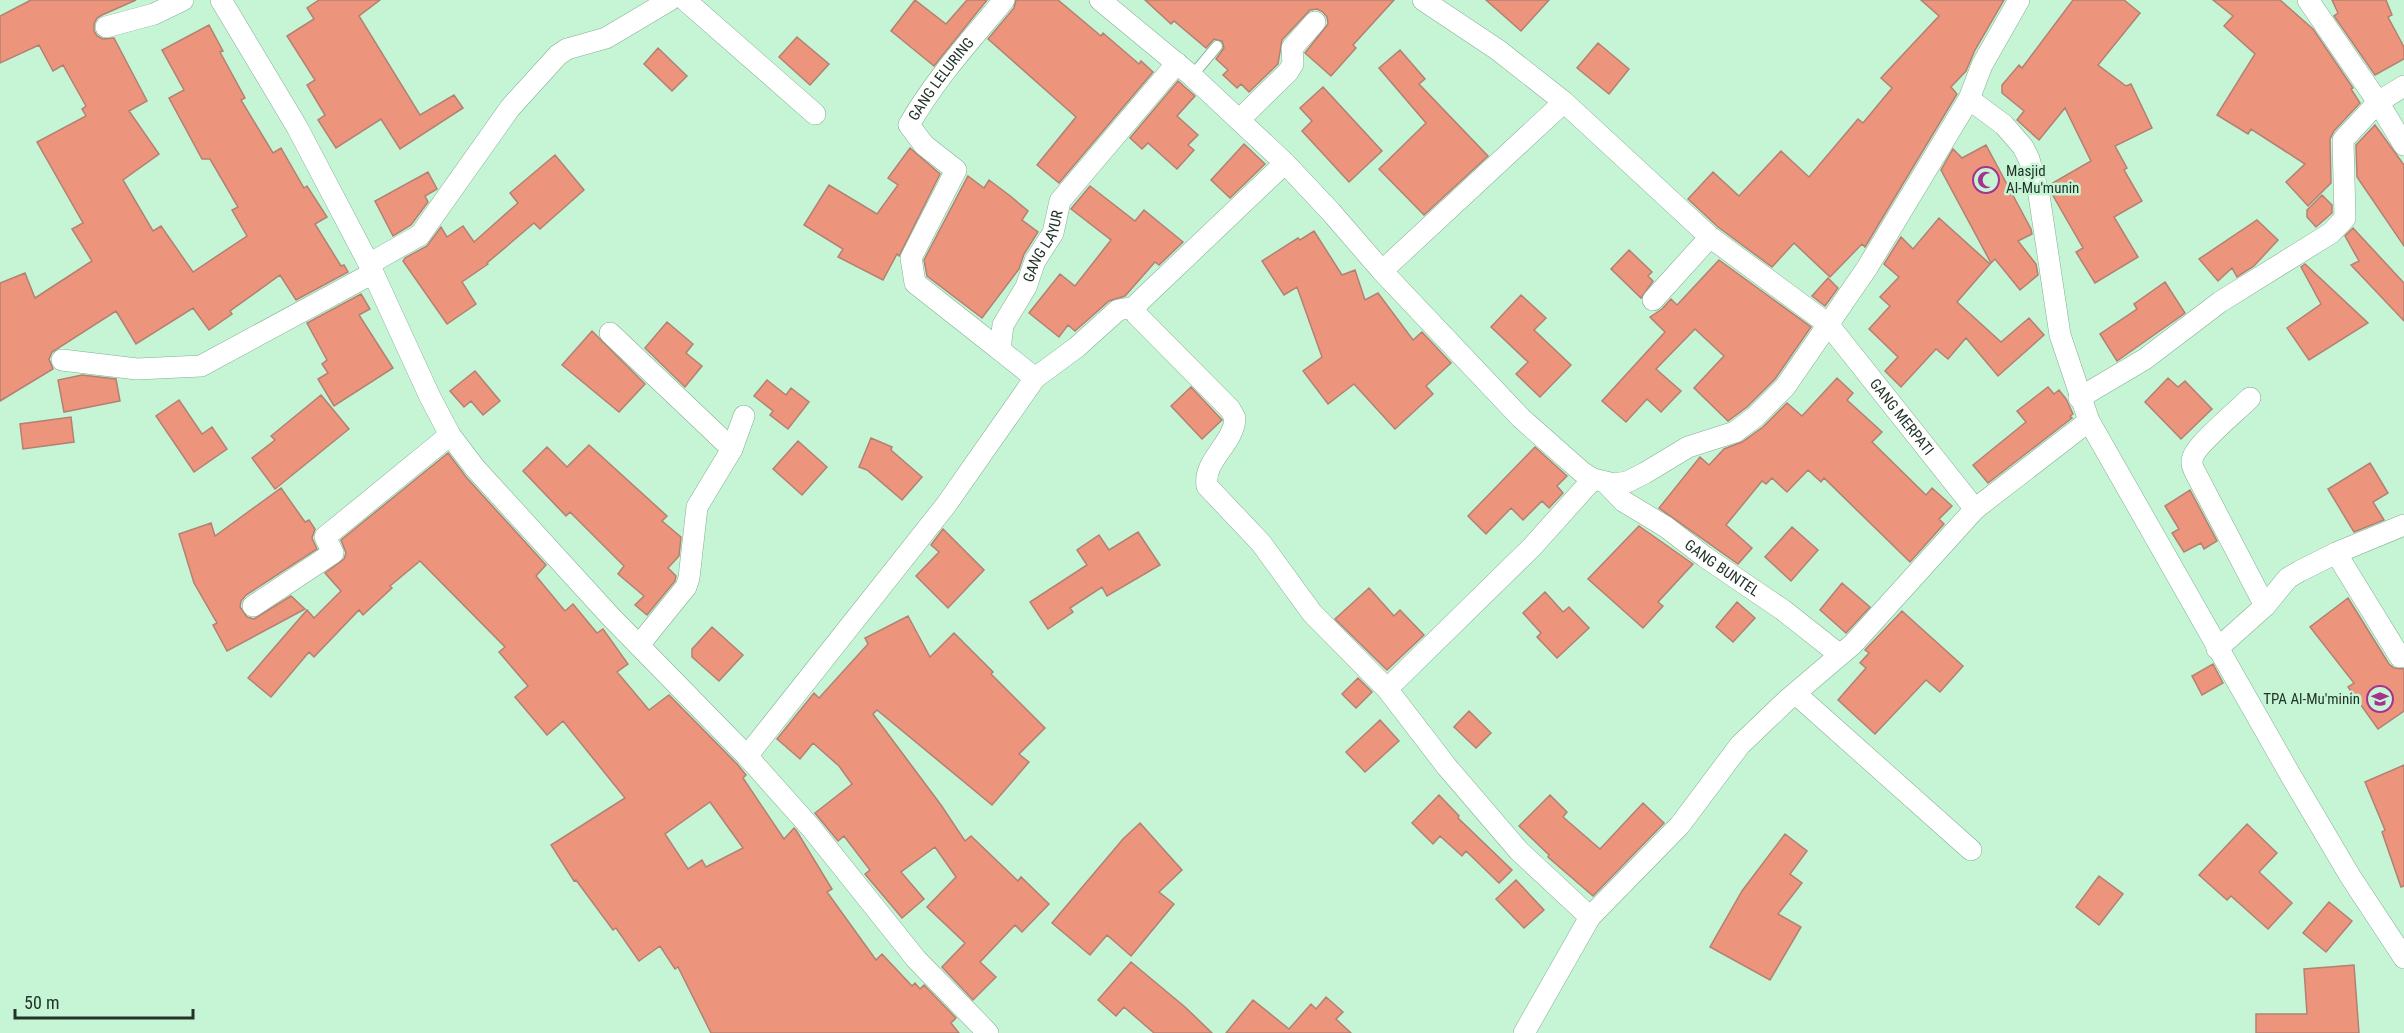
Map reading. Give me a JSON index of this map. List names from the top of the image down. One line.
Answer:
{"streets":{"street":["GANG LELURING","GANG LAYUR","GANG MERPATI","GANG BUNTEL"]},"crossings":[["GANG LELURING","GANG LAYUR"],["GANG LAYUR","GANG BUNTEL"]],"places":{"mosque":["Masjid Al-Mu'munin"],"school or university":["TPA Al-Mu'minin"]},"scale_bar":"50 m"}
